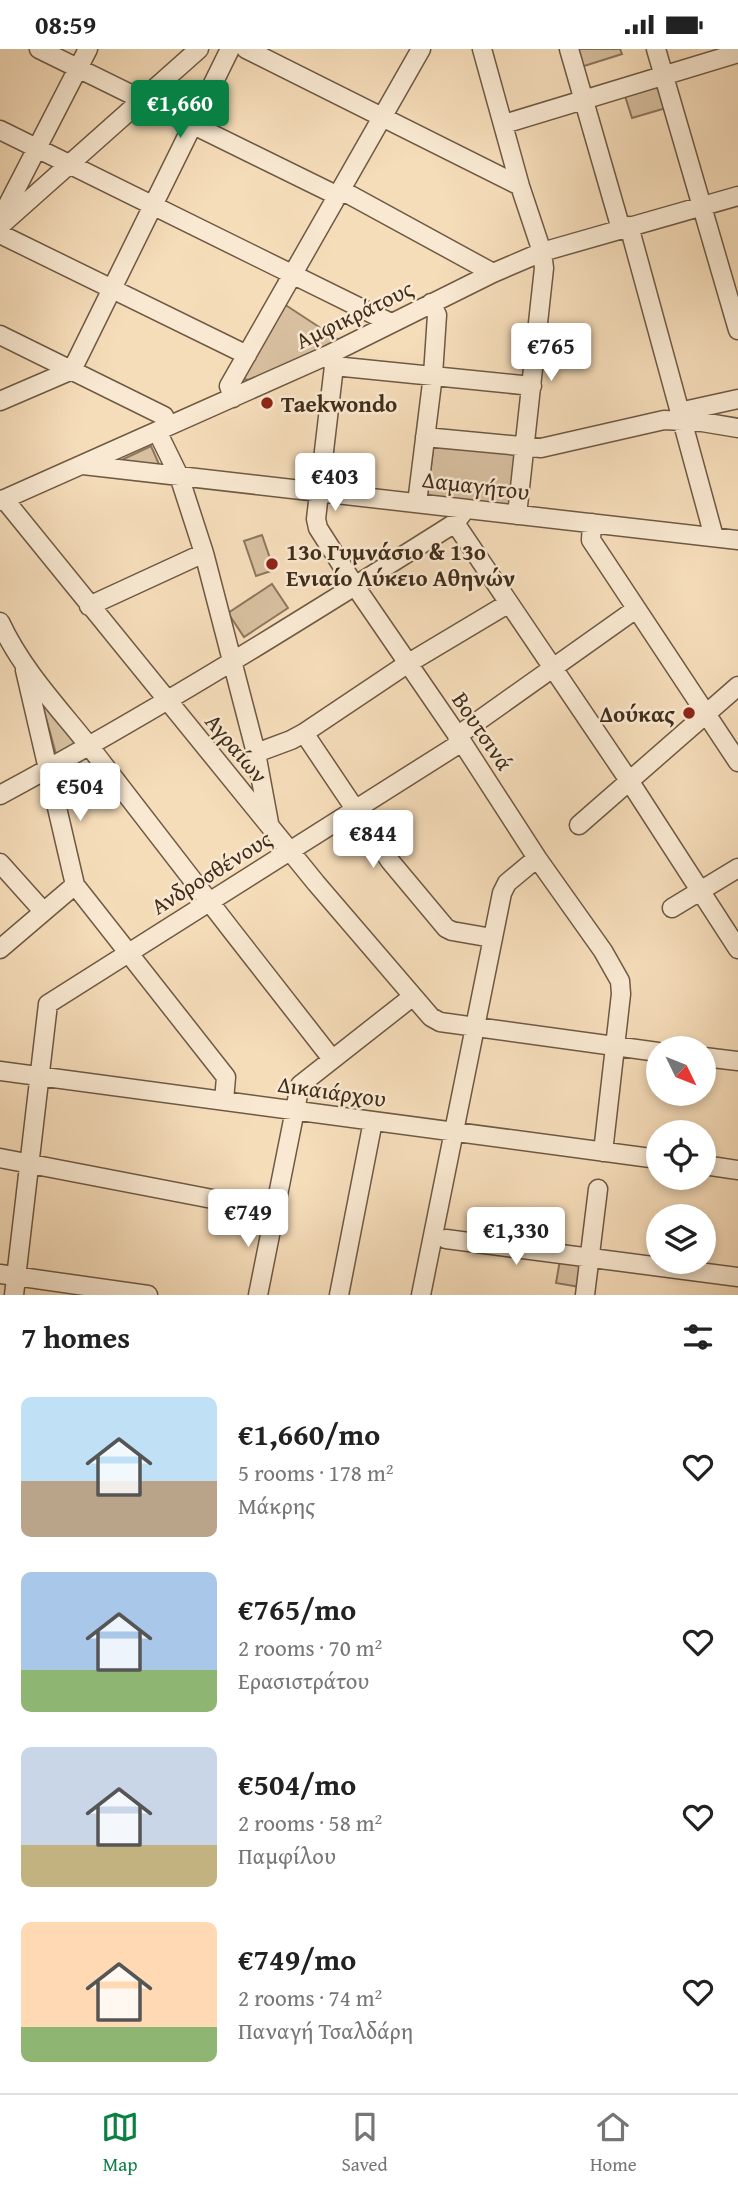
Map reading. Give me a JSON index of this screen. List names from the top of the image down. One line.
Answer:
{"streets":{"street":["Αμφικράτους","Δαμαγήτου","Βουτσινά","Αγραίων","Ανδροσθένους","Δικαιάρχου"]},"crossings":[["Αμφικράτους","Δαμαγήτου"],["Αμφικράτους","Βουτσινά"],["Αμφικράτους","Αγραίων"],["Δαμαγήτου","Βουτσινά"],["Βουτσινά","Ανδροσθένους"],["Αγραίων","Ανδροσθένους"],["Ανδροσθένους","Δικαιάρχου"]],"places":["Taekwondo","13ο Γυμνάσιο & 13ο Ενιαίο Λύκειο Αθηνών","Δούκας"],"north":"bottom right","page":{"status":"08:59","price":["€1,660","€765","€403","€504","€844","€749","€1,330"],"heading":"7 homes","list":[{"name":"€1,660/mo","note":"5 rooms · 178 m² · Μάκρης"},{"name":"€765/mo","note":"2 rooms · 70 m² · Ερασιστράτου"},{"name":"€504/mo","note":"2 rooms · 58 m² · Παμφίλου"},{"name":"€749/mo","note":"2 rooms · 74 m² · Παναγή Τσαλδάρη"}],"tabs":["Map","Saved","Home"]}}
